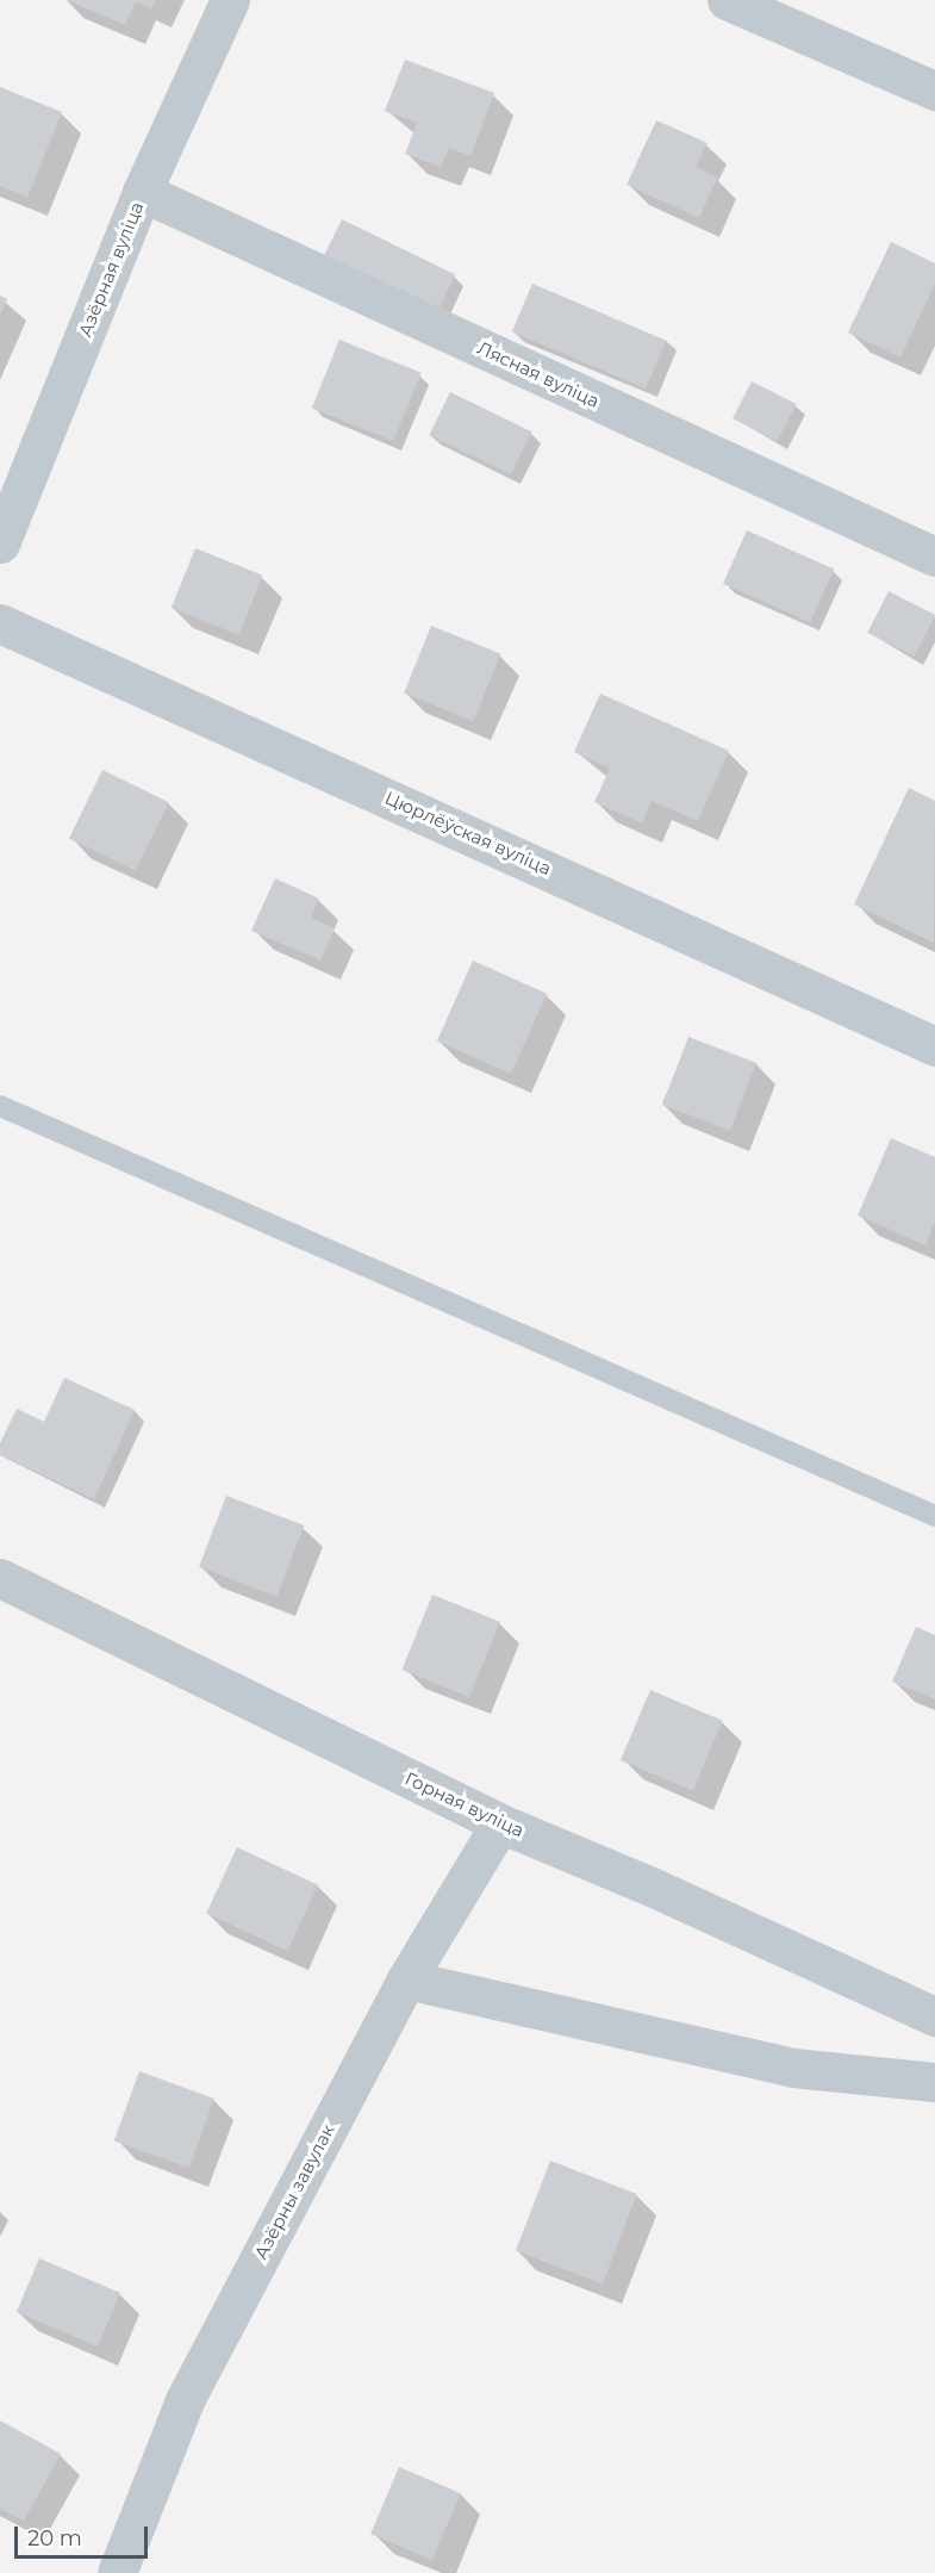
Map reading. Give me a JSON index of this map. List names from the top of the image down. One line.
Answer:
{"streets":{"street":["Азёрная вуліца","Лясная вуліца","Цюрлёўская вуліца","Горная вуліца","Азёрны завулак"]},"crossings":[["Азёрная вуліца","Лясная вуліца"],["Горная вуліца","Азёрны завулак"]],"scale_bar":"20 m"}
